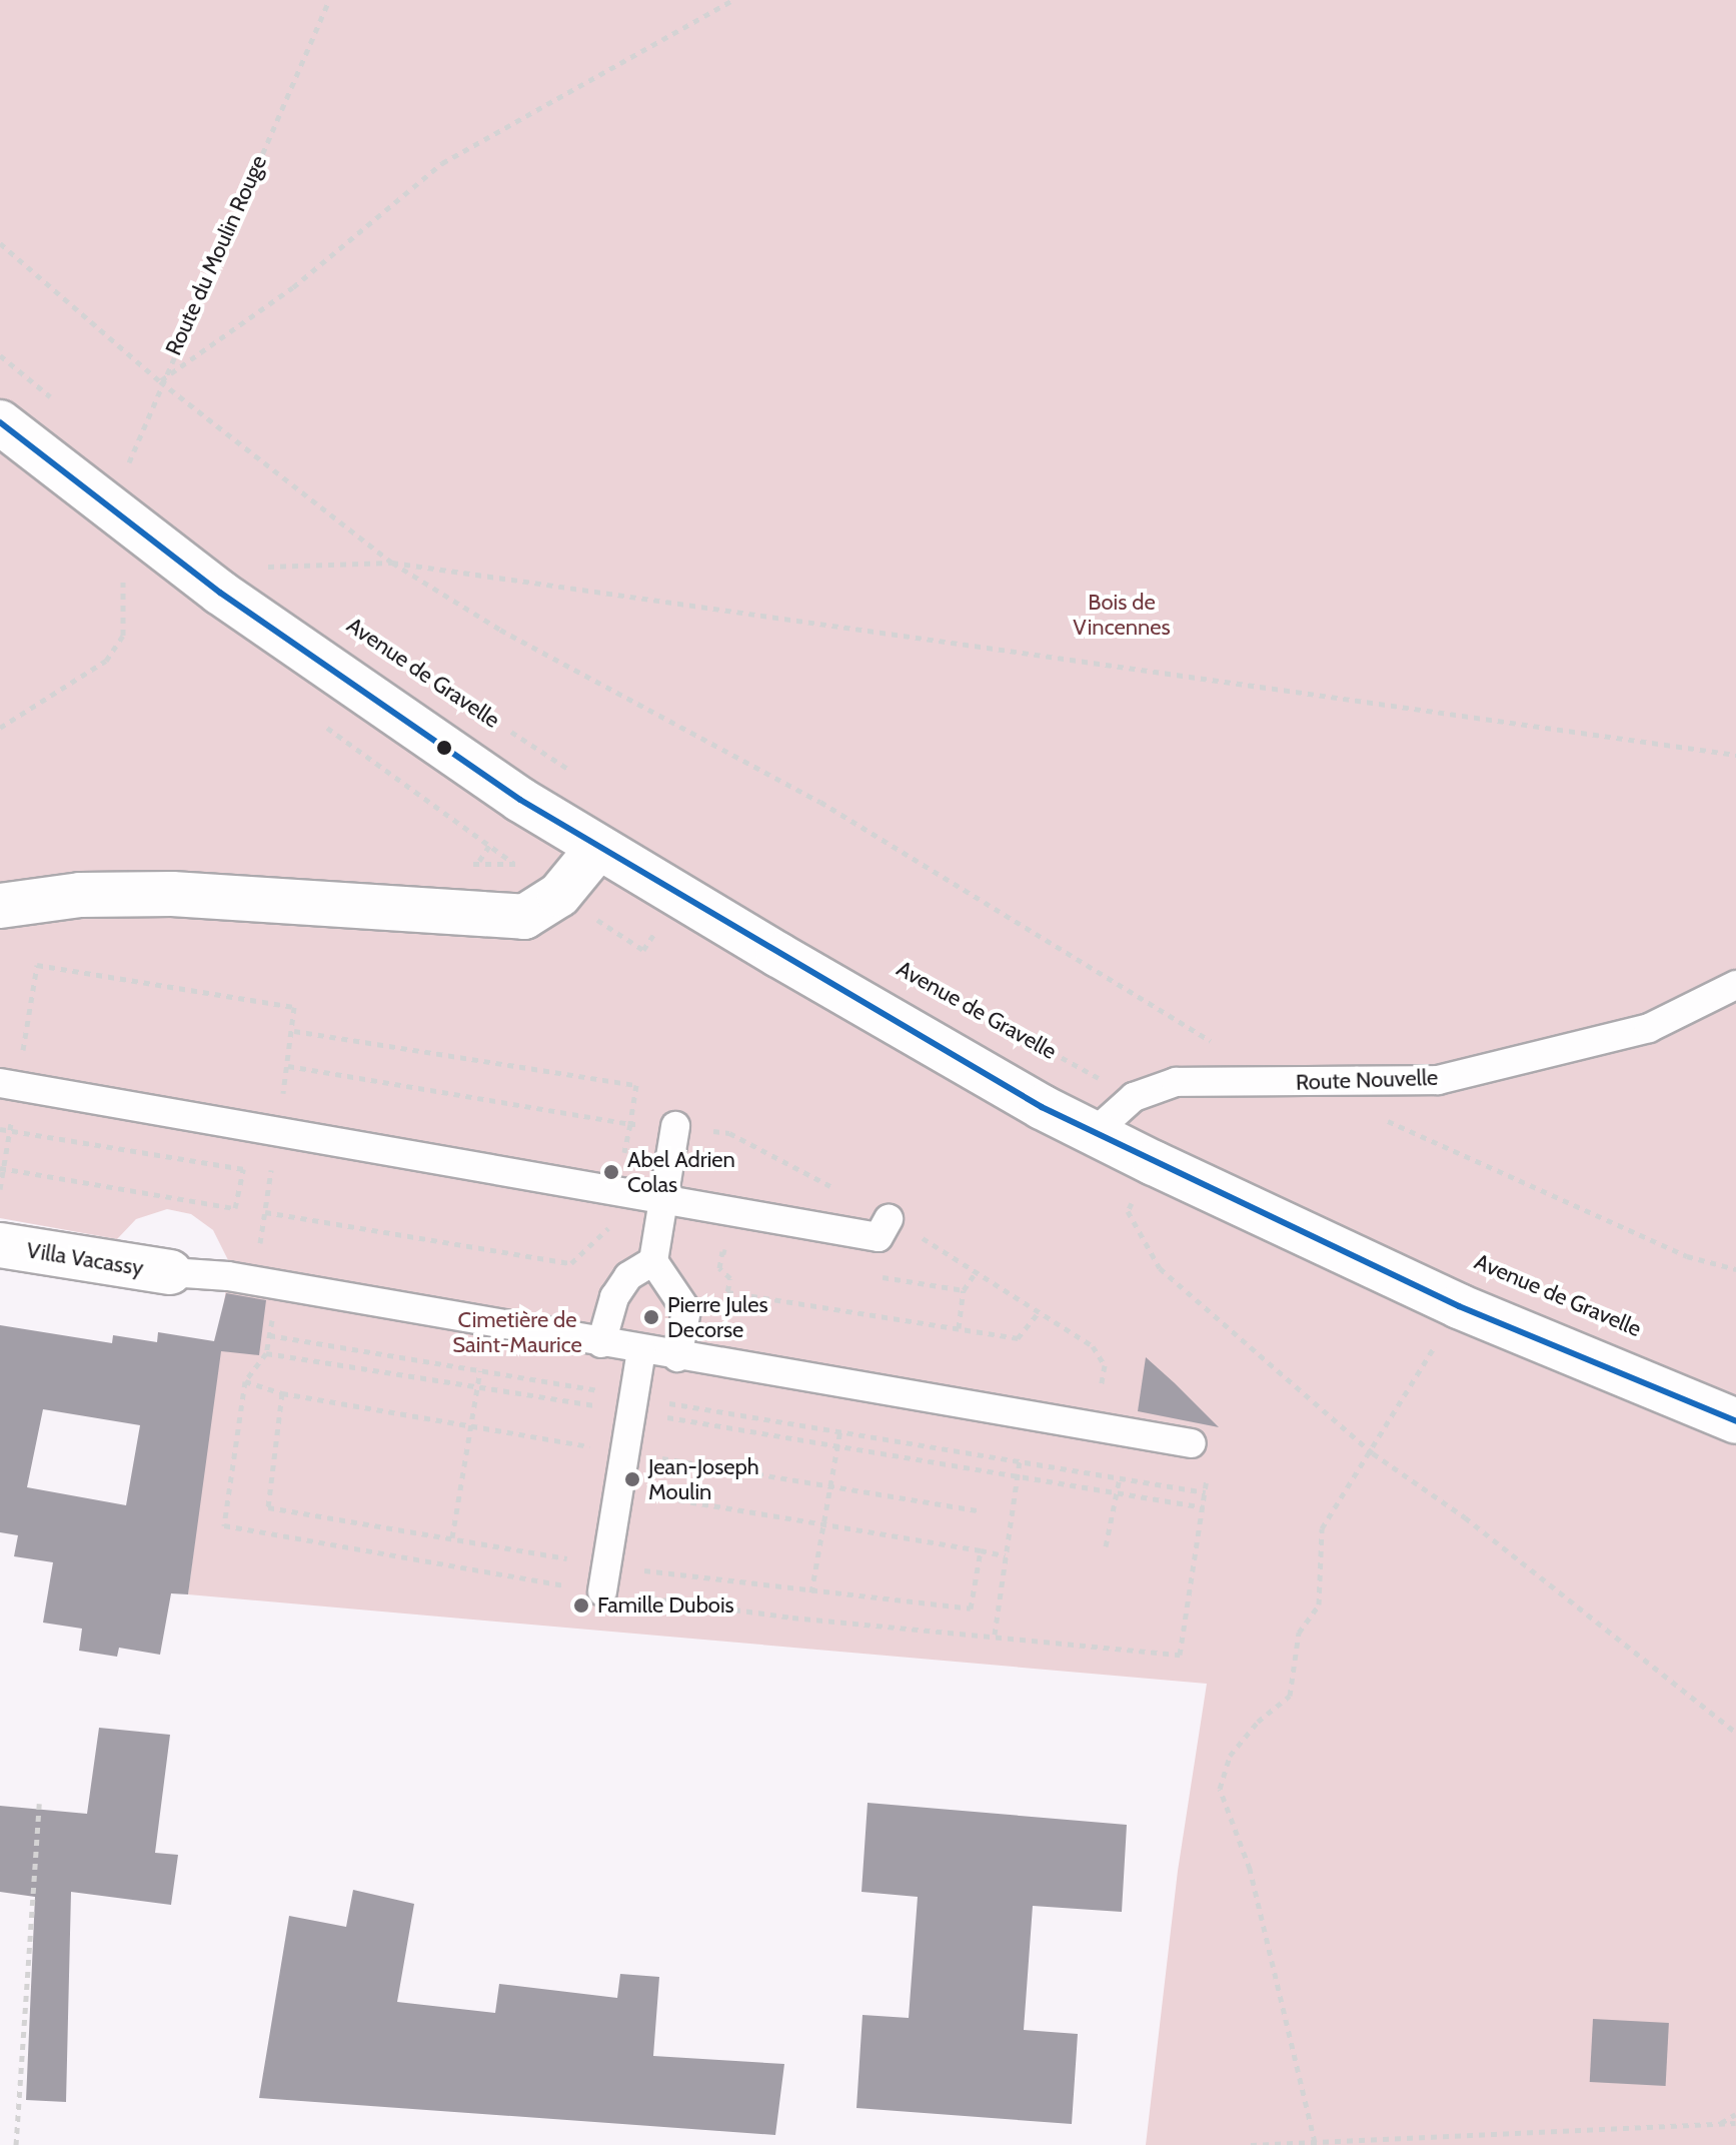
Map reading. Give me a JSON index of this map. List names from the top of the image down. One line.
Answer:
{"streets":{"street":["Villa Vacassy"],"lane":["Route Nouvelle"],"path":["Route du Moulin Rouge","Avenue de Gravelle"]},"crossings":[["Avenue de Gravelle","Route Nouvelle"]],"parks":["Bois de Vincennes","Cimetière de Saint-Maurice"],"places":["Abel Adrien Colas","Pierre Jules Decorse","Jean-Joseph Moulin","Famille Dubois"]}
